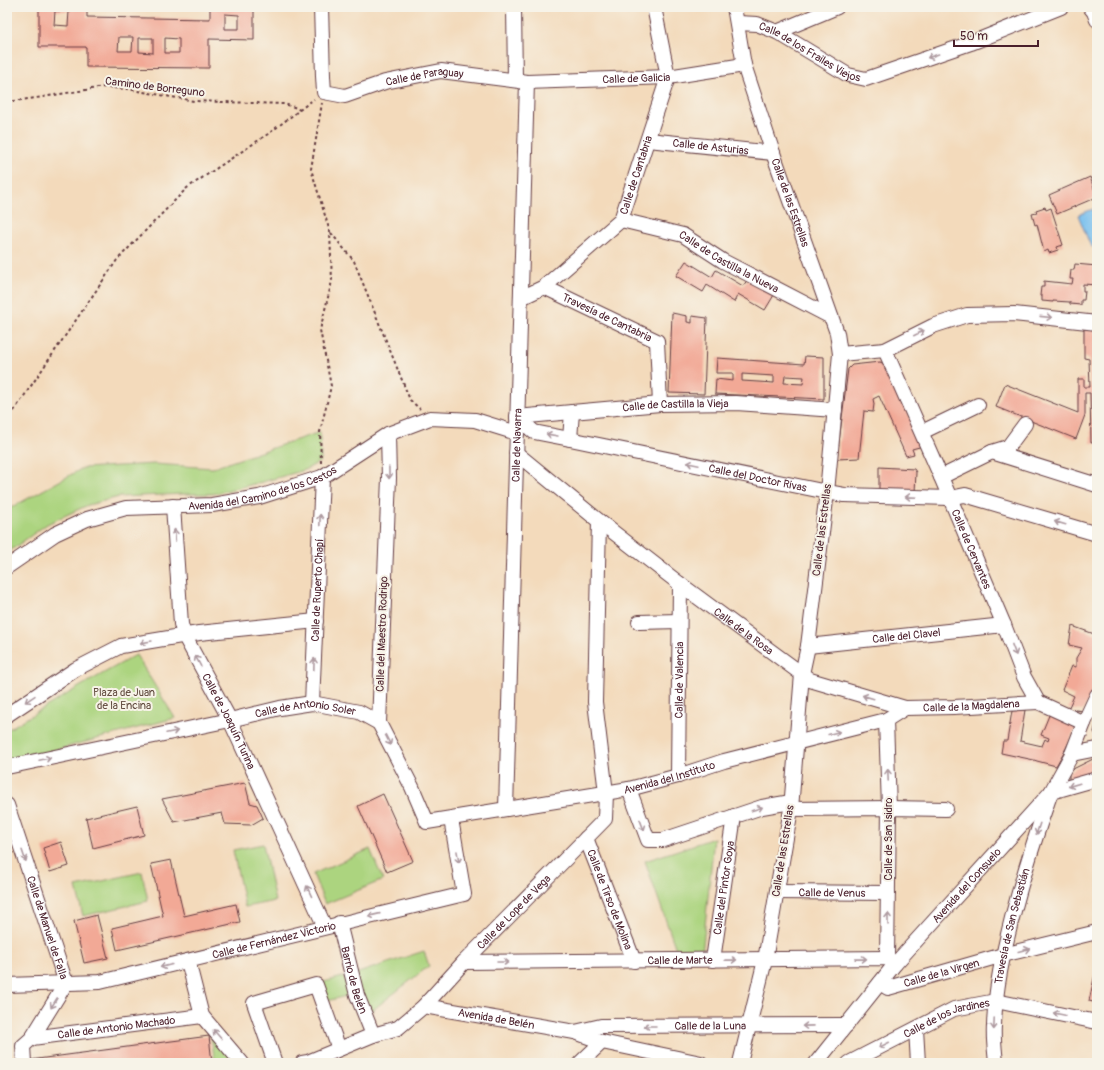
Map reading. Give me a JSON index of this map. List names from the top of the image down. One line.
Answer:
{"streets":{"street":["Calle de los Frailes Viejos","Calle de Galicia","Calle de Paraguay","Calle de Asturias","Calle de Cantabria","Calle de las Estrellas","Calle de Castilla la Nueva","Travesía de Cantabria","Calle de Castilla la Vieja","Calle de Navarra","Calle del Doctor Rivas","Avenida del Camino de los Cestos","Calle de Cervantes","Calle de Ruperto Chapí","Calle de la Rosa","Calle del Maestro Rodrigo","Calle del Clavel","Calle de Valencia","Calle de la Magdalena","Calle de Antonio Soler","Calle de Joaquín Turina","Avenida del Instituto","Calle de San Isidro","Avenida del Consuelo","Calle del Pintor Goya","Calle de Venus","Calle de Tirso de Molina","Calle de Lope de Vega","Travesía de San Sebastián","Calle de Manuel de Falla","Calle de Fernández Victorio","Calle de Marte","Calle de la Virgen","Barrio de Belén","Avenida de Belén","Calle de los Jardines","Calle de la Luna","Calle de Antonio Machado"],"path":["Camino de Borreguno"]},"crossings":[["Calle de los Frailes Viejos","Calle de las Estrellas"],["Calle de Galicia","Calle de Paraguay"],["Calle de Galicia","Calle de Cantabria"],["Calle de Galicia","Calle de las Estrellas"],["Calle de Galicia","Calle de Navarra"],["Calle de Paraguay","Calle de Navarra"],["Calle de Asturias","Calle de Cantabria"],["Calle de Asturias","Calle de las Estrellas"],["Calle de Cantabria","Calle de Castilla la Nueva"],["Calle de Cantabria","Travesía de Cantabria"],["Calle de Cantabria","Calle de Navarra"],["Calle de las Estrellas","Calle de Castilla la Nueva"],["Calle de las Estrellas","Calle de Castilla la Vieja"],["Calle de las Estrellas","Calle del Doctor Rivas"],["Calle de las Estrellas","Calle de la Rosa"],["Calle de las Estrellas","Calle del Clavel"],["Calle de las Estrellas","Avenida del Instituto"],["Calle de las Estrellas","Calle de Venus"],["Calle de las Estrellas","Calle de Marte"],["Calle de las Estrellas","Calle de la Luna"],["Travesía de Cantabria","Calle de Castilla la Vieja"],["Calle de Castilla la Vieja","Calle de Navarra"],["Calle de Castilla la Vieja","Calle del Doctor Rivas"],["Calle de Navarra","Calle del Doctor Rivas"],["Calle de Navarra","Avenida del Camino de los Cestos"],["Calle de Navarra","Calle de la Rosa"],["Calle de Navarra","Avenida del Instituto"],["Calle del Doctor Rivas","Calle de Cervantes"],["Avenida del Camino de los Cestos","Calle de Ruperto Chapí"],["Avenida del Camino de los Cestos","Calle del Maestro Rodrigo"],["Avenida del Camino de los Cestos","Calle de Joaquín Turina"],["Calle de Cervantes","Calle del Clavel"],["Calle de Cervantes","Calle de la Magdalena"],["Calle de Ruperto Chapí","Calle de Antonio Soler"],["Calle de la Rosa","Calle de Valencia"],["Calle de la Rosa","Calle de la Magdalena"],["Calle de la Rosa","Avenida del Instituto"],["Calle del Maestro Rodrigo","Calle de Antonio Soler"],["Calle del Maestro Rodrigo","Avenida del Instituto"],["Calle de Valencia","Avenida del Instituto"],["Calle de la Magdalena","Avenida del Instituto"],["Calle de Antonio Soler","Calle de Joaquín Turina"],["Calle de Joaquín Turina","Calle de Fernández Victorio"],["Calle de Joaquín Turina","Barrio de Belén"],["Avenida del Instituto","Calle de San Isidro"],["Avenida del Instituto","Calle de Lope de Vega"],["Avenida del Instituto","Calle de Fernández Victorio"],["Calle de San Isidro","Avenida del Consuelo"],["Calle de San Isidro","Calle de Venus"],["Calle de San Isidro","Calle de Marte"],["Avenida del Consuelo","Travesía de San Sebastián"],["Avenida del Consuelo","Calle de Marte"],["Avenida del Consuelo","Calle de la Virgen"],["Avenida del Consuelo","Calle de la Luna"],["Calle del Pintor Goya","Calle de Marte"],["Calle de Tirso de Molina","Calle de Lope de Vega"],["Calle de Tirso de Molina","Calle de Marte"],["Calle de Lope de Vega","Calle de Marte"],["Calle de Lope de Vega","Avenida de Belén"],["Travesía de San Sebastián","Calle de la Virgen"],["Travesía de San Sebastián","Calle de los Jardines"],["Calle de Manuel de Falla","Calle de Fernández Victorio"],["Calle de Manuel de Falla","Calle de Antonio Machado"],["Calle de Fernández Victorio","Barrio de Belén"],["Avenida de Belén","Calle de la Luna"]],"one_way":["Calle de los Frailes Viejos","Calle del Doctor Rivas","Calle de Ruperto Chapí","Calle del Maestro Rodrigo","Calle de Joaquín Turina","Calle de San Isidro","Travesía de San Sebastián","Calle de Manuel de Falla","Calle de Fernández Victorio","Calle de Marte","Calle de la Virgen","Calle de los Jardines","Calle de la Luna"],"parks":["Plaza de Juan de la Encina"],"scale_bar":"50 m"}
